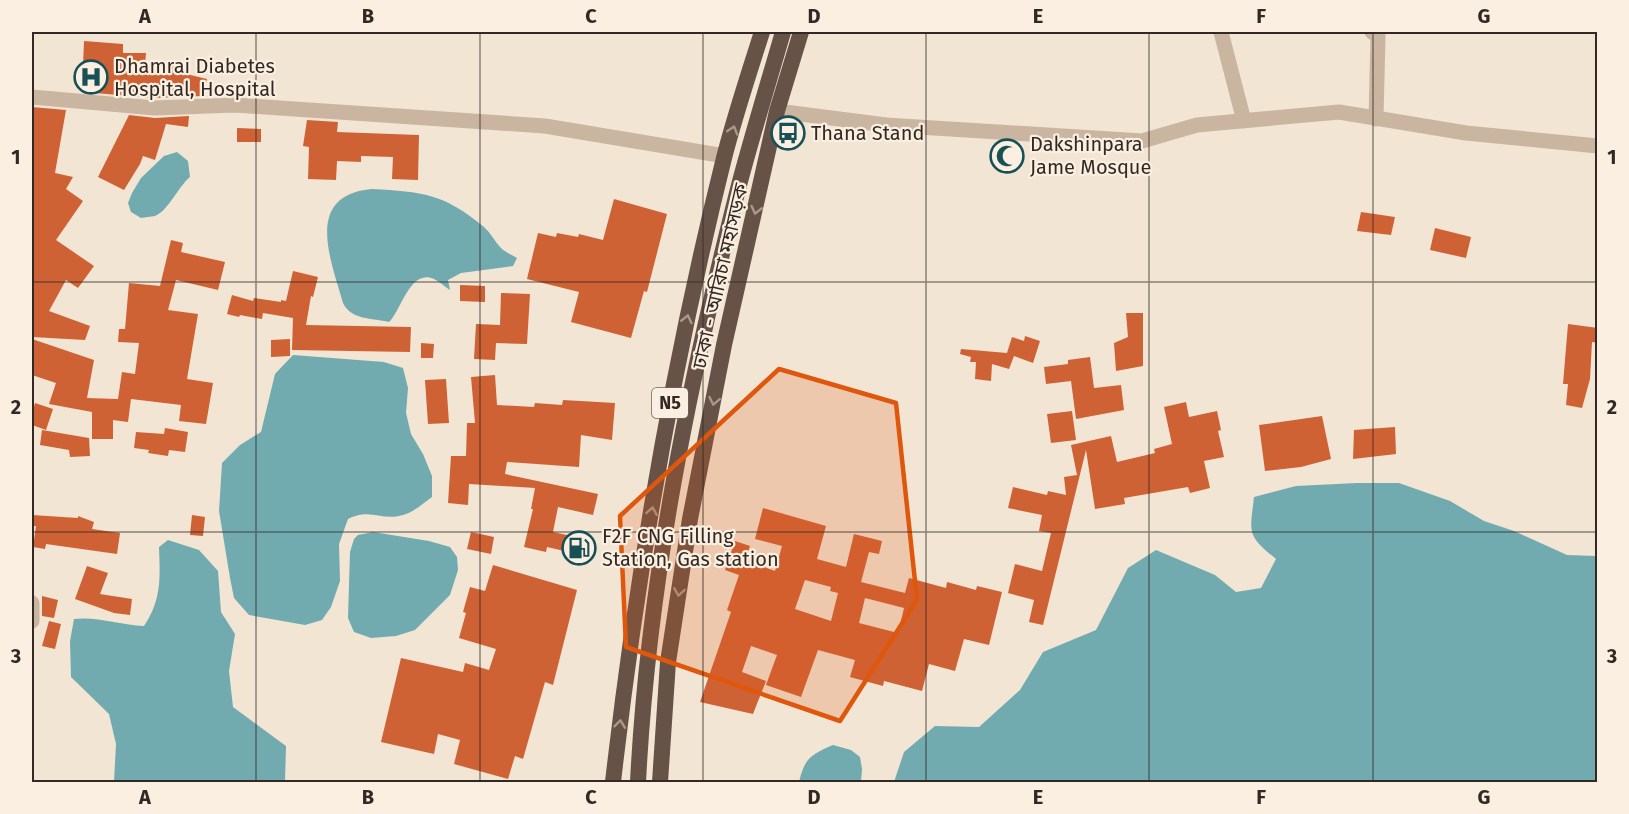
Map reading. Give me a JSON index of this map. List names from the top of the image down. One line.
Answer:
{"streets":{"highway":["ঢাকা - আরিচা মহাসড়ক","N5"]},"places":{"hospital":["Dhamrai Diabetes Hospital, Hospital"],"bus stop":["Thana Stand"],"mosque":["Dakshinpara Jame Mosque"],"fuel station":["F2F CNG Filling Station, Gas station"]},"grid":{"columns":["A","B","C","D","E","F","G"],"rows":["1","2","3"]}}
